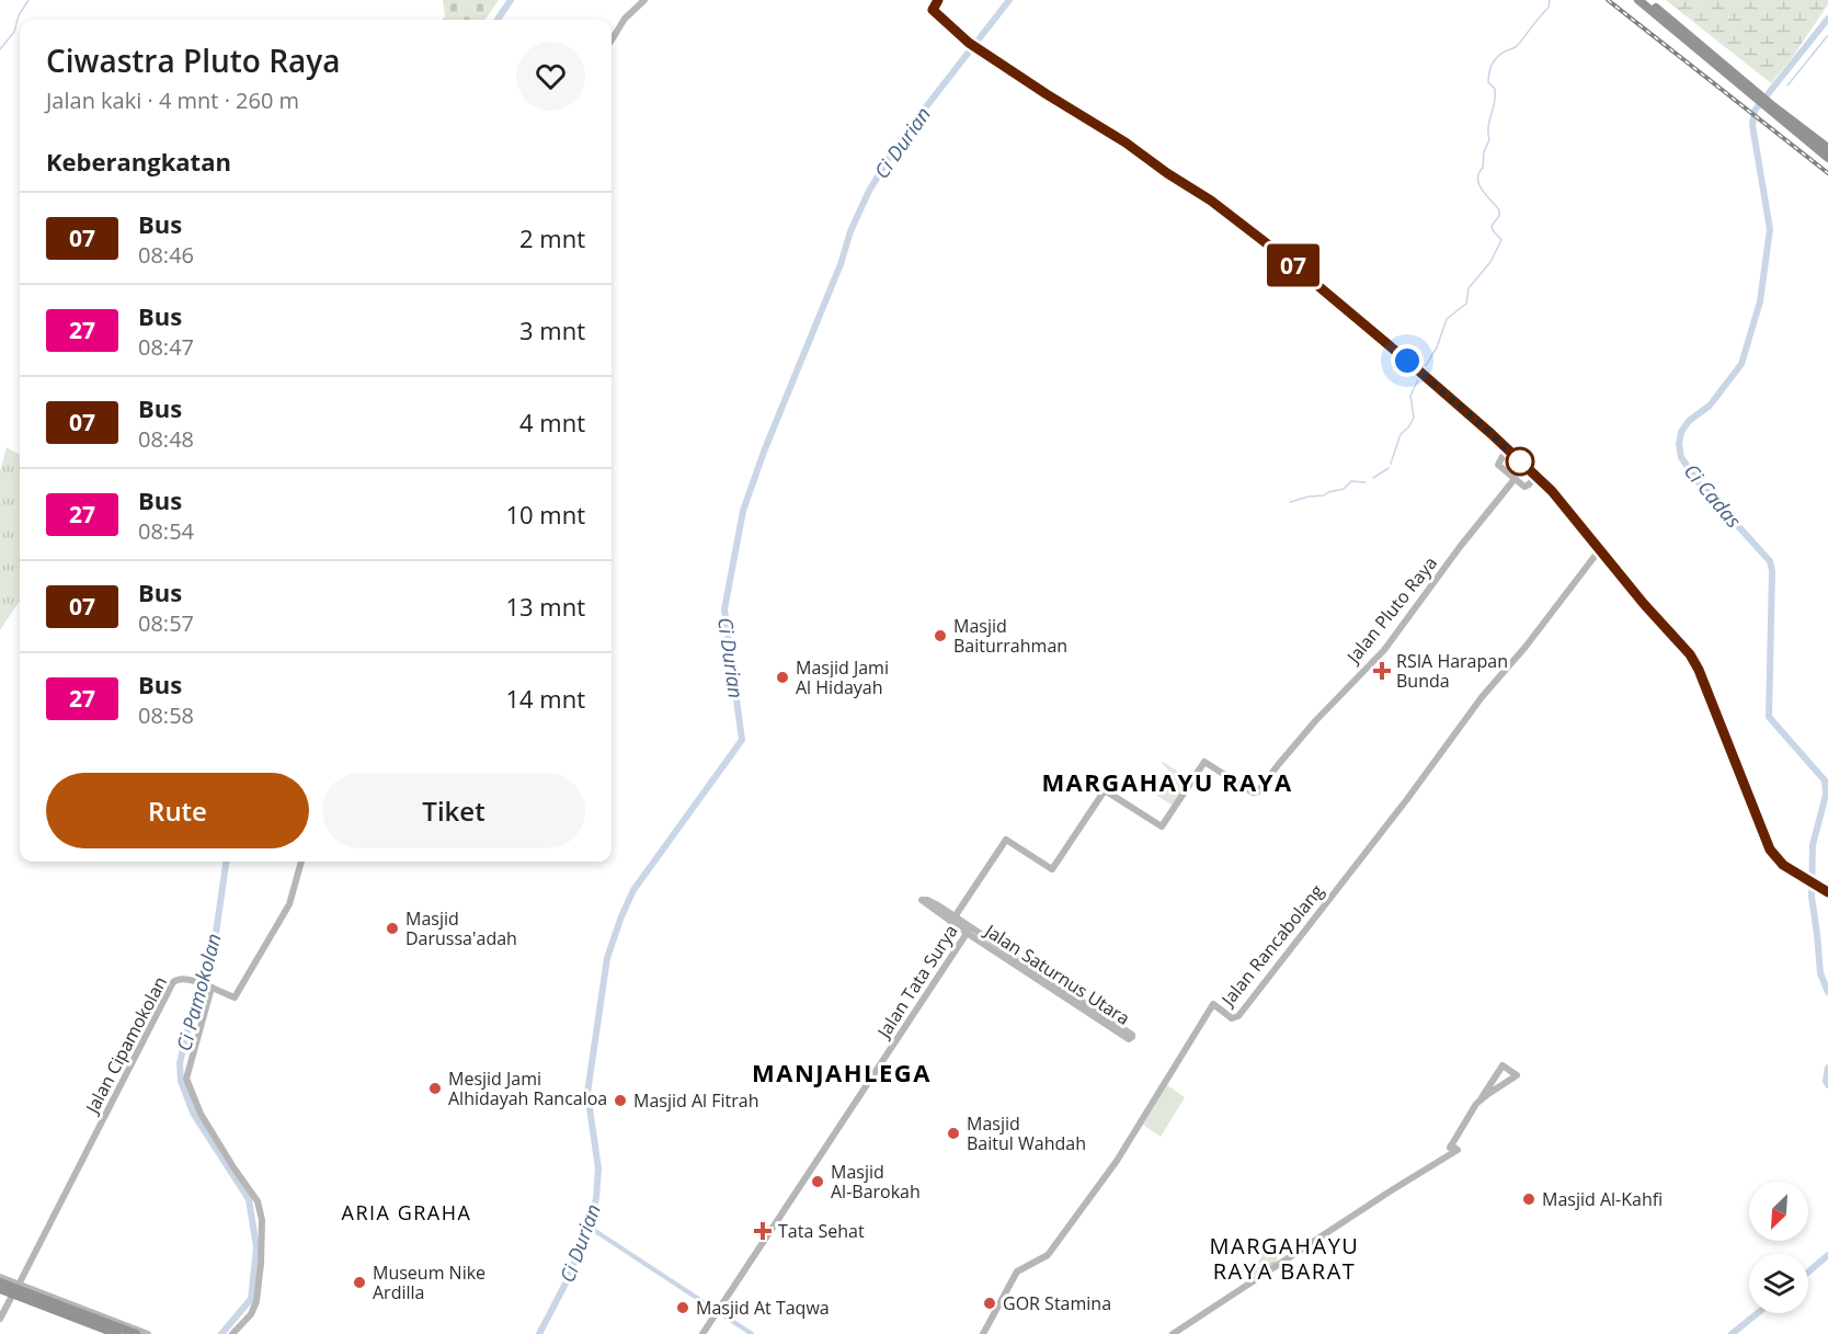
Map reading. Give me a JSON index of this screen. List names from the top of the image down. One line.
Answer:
{"streets":{"street":["Jalan Pluto Raya","Jalan Rancabolang","Jalan Saturnus Utara","Jalan Tata Surya","Jalan Cipamokolan"]},"crossings":[["Jalan Pluto Raya","Jalan Saturnus Utara"],["Jalan Pluto Raya","Jalan Tata Surya"],["Jalan Saturnus Utara","Jalan Tata Surya"]],"districts":["MARGAHAYU RAYA","MANJAHLEGA","ARIA GRAHA","MARGAHAYU RAYA BARAT"],"water":["Ci Durian","Ci Cadas","Ci Pamokolan"],"places":{"other":["Masjid Baiturrahman","Masjid Jami Al Hidayah","Masjid Darussa'adah","Mesjid Jami Alhidayah Rancaloa","Masjid Al Fitrah","Masjid Baitul Wahdah","Masjid Al-Barokah","Masjid Al-Kahfi","Museum Nike Ardilla","GOR Stamina","Masjid At Taqwa"],"health":["RSIA Harapan Bunda","Tata Sehat"]},"lines":["bus line 07"],"north":"bottom left","page":{"on_map":"07","heading":[["Ciwastra Pluto Raya","Jalan kaki · 4 mnt · 260 m"],"Keberangkatan"],"list":[{"mark":"07","name":"Bus","note":"08:46","value":"2 mnt"},{"mark":"27","name":"Bus","note":"08:47","value":"3 mnt"},{"mark":"07","name":"Bus","note":"08:48","value":"4 mnt"},{"mark":"27","name":"Bus","note":"08:54","value":"10 mnt"},{"mark":"07","name":"Bus","note":"08:57","value":"13 mnt"},{"mark":"27","name":"Bus","note":"08:58","value":"14 mnt"}],"buttons":["Rute","Tiket"]}}
